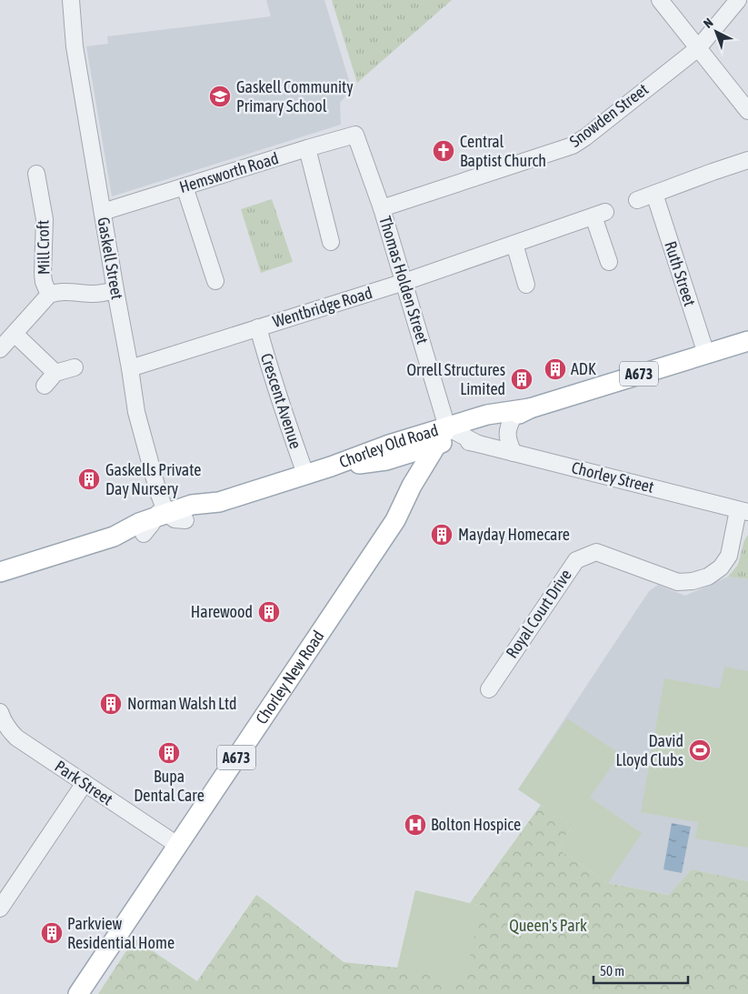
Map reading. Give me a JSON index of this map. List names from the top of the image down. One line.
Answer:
{"streets":{"main road":["A673","Chorley Old Road","Chorley New Road"],"street":["Snowden Street","Hemsworth Road","Mill Croft","Gaskell Street","Ruth Street","Thomas Holden Street","Wentbridge Road","Crescent Avenue","Chorley Street","Royal Court Drive","Park Street"]},"crossings":[["Snowden Street","Thomas Holden Street"],["Hemsworth Road","Gaskell Street"],["Hemsworth Road","Thomas Holden Street"],["Gaskell Street","Wentbridge Road"],["Gaskell Street","Chorley Old Road"],["Ruth Street","A673"],["Thomas Holden Street","Wentbridge Road"],["Thomas Holden Street","A673"],["Thomas Holden Street","Chorley Old Road"],["Thomas Holden Street","Chorley Street"],["Thomas Holden Street","Chorley New Road"],["Wentbridge Road","Crescent Avenue"],["A673","Chorley Old Road"],["A673","Chorley Street"],["A673","Chorley New Road"],["Crescent Avenue","Chorley Old Road"],["Chorley Old Road","Chorley Street"],["Chorley Old Road","Chorley New Road"],["Chorley Street","Royal Court Drive"],["Chorley Street","Chorley New Road"],["Chorley New Road","Park Street"]],"parks":["Queen's Park"],"places":{"school or university":["Gaskell Community Primary School"],"church":["Central Baptist Church"],"building":["ADK","Orrell Structures Limited","Gaskells Private Day Nursery","Mayday Homecare","Harewood","Norman Walsh Ltd","Bupa Dental Care","Parkview Residential Home"],"sports":["David Lloyd Clubs"],"hospital":["Bolton Hospice"]},"scale_bar":"50 m","north":"top left"}
